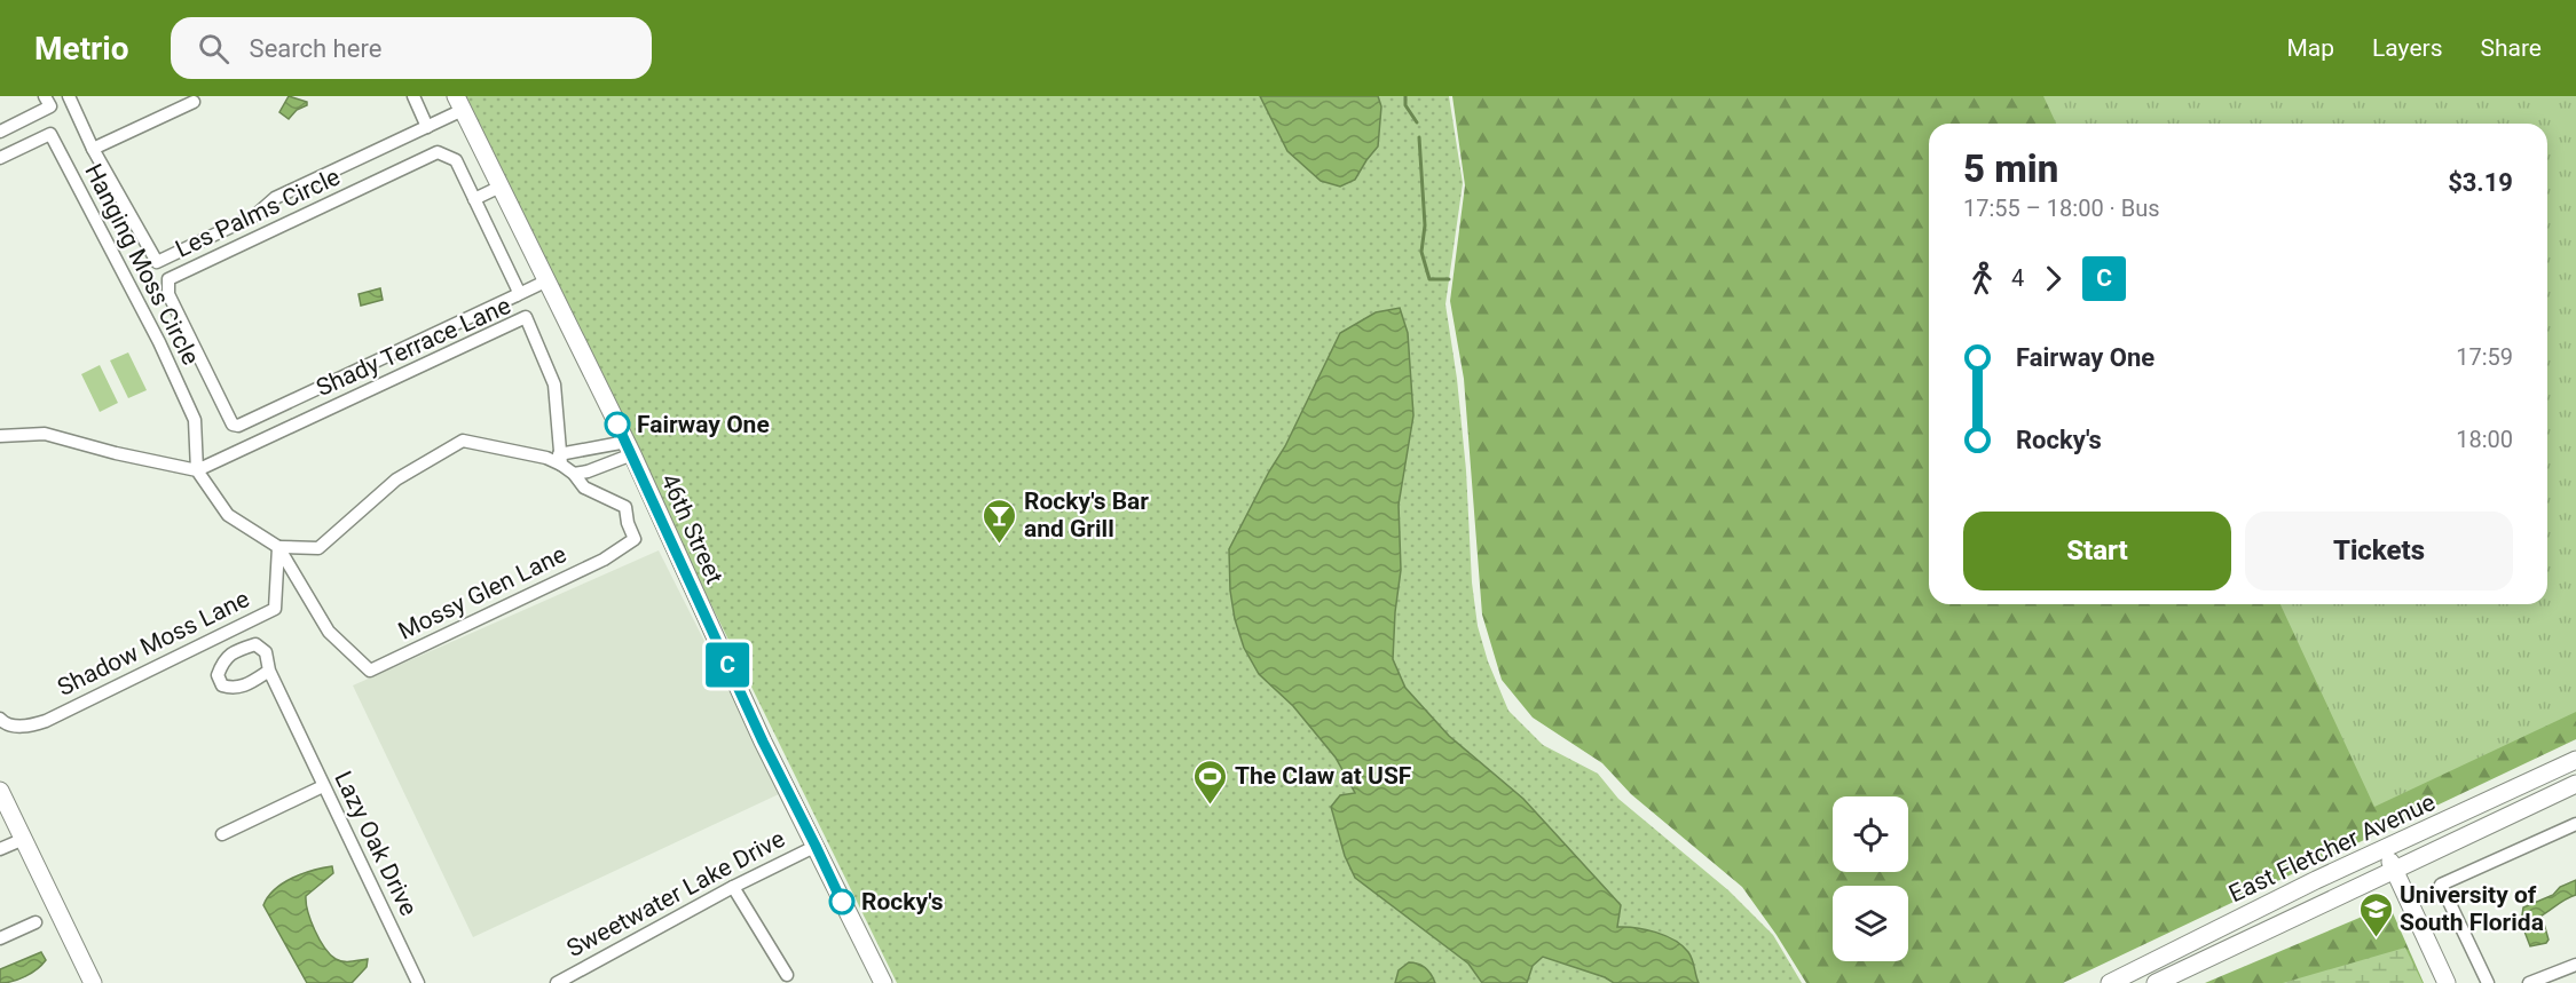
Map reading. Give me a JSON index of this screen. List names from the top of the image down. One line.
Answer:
{"streets":{"street":["Les Palms Circle","Hanging Moss Circle","Shady Terrace Lane","46th Street","Mossy Glen Lane","Shadow Moss Lane","Lazy Oak Drive","East Fletcher Avenue","Sweetwater Lake Drive"]},"crossings":[["Les Palms Circle","46th Street"],["Hanging Moss Circle","Shady Terrace Lane"],["Shady Terrace Lane","Mossy Glen Lane"],["46th Street","Sweetwater Lake Drive"],["Mossy Glen Lane","Shadow Moss Lane"]],"places":{"other":["Fairway One","Rocky's"],"bar":["Rocky's Bar and Grill"],"sports":["The Claw at USF"],"school or university":["University of South Florida"]},"lines":["bus line C"],"page":{"header":"Metrio","search":"Search here","nav":["Map","Layers","Share"],"on_map":"C","heading":["5 min","17:55 – 18:00 · Bus","$3.19"],"legs":["4","C"],"list":[{"name":"Fairway One","value":"17:59"},{"name":"Rocky's","value":"18:00"}],"buttons":["Start","Tickets"]}}
